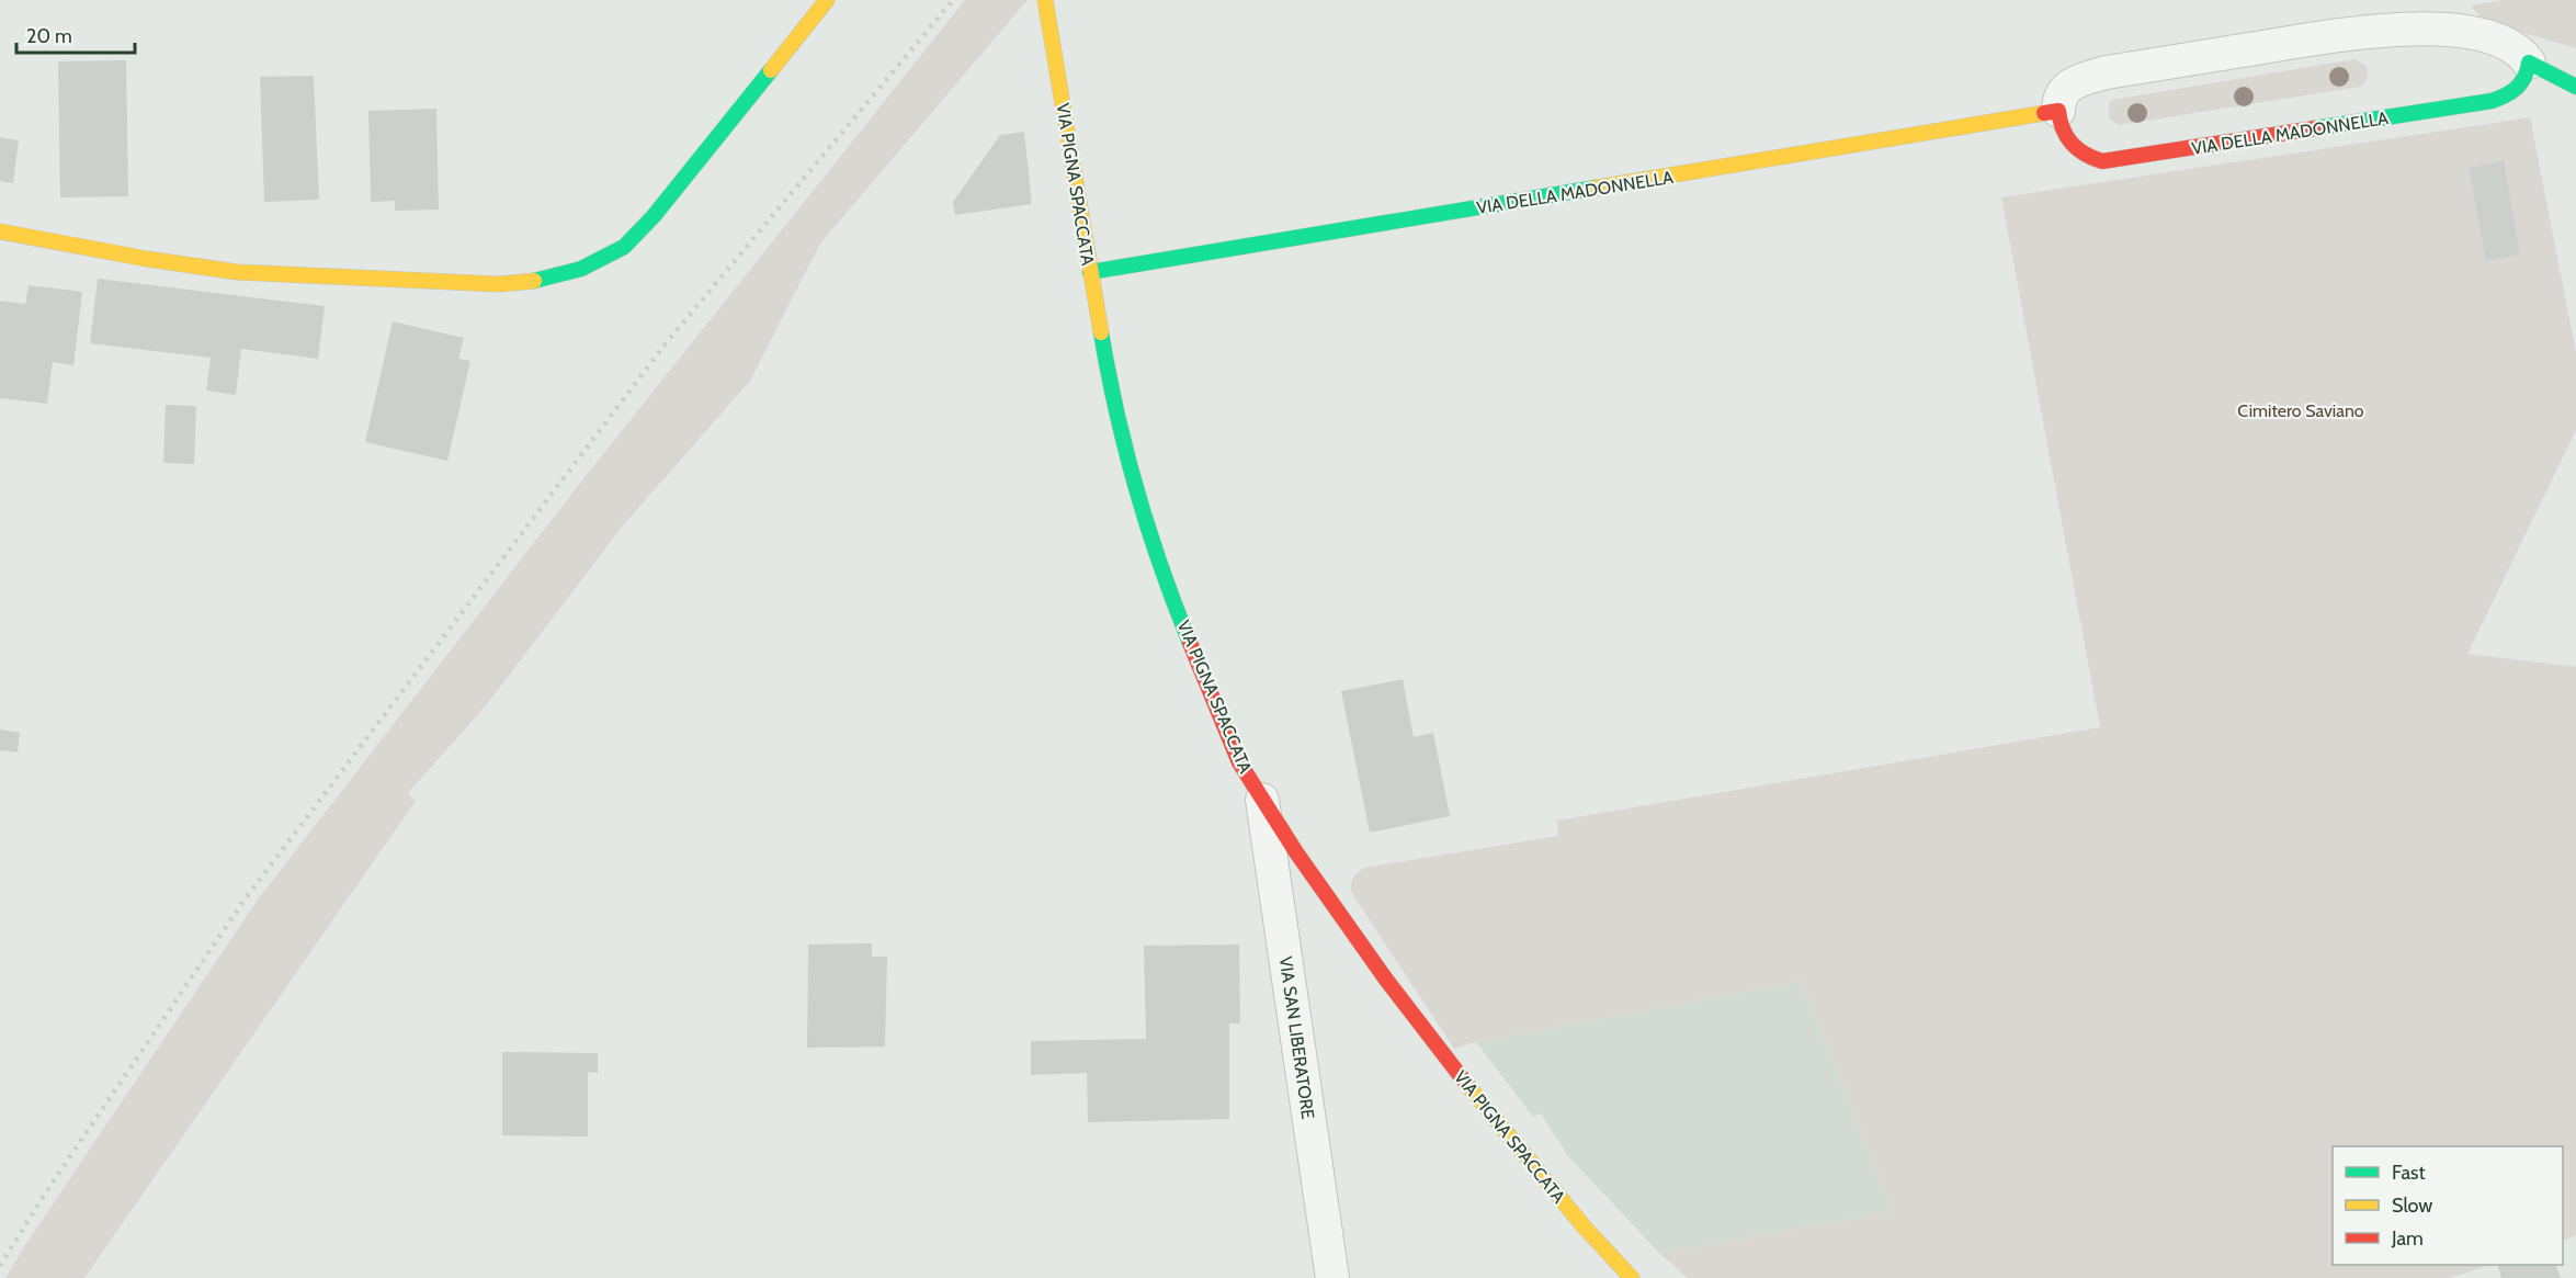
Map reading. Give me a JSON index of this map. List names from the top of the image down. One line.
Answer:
{"streets":{"street":["VIA DELLA MADONNELLA","VIA PIGNA SPACCATA","VIA SAN LIBERATORE"]},"crossings":[["VIA DELLA MADONNELLA","VIA PIGNA SPACCATA"],["VIA PIGNA SPACCATA","VIA SAN LIBERATORE"]],"parks":["Cimitero Saviano"],"legend":["Fast","Slow","Jam"],"scale_bar":"20 m"}
